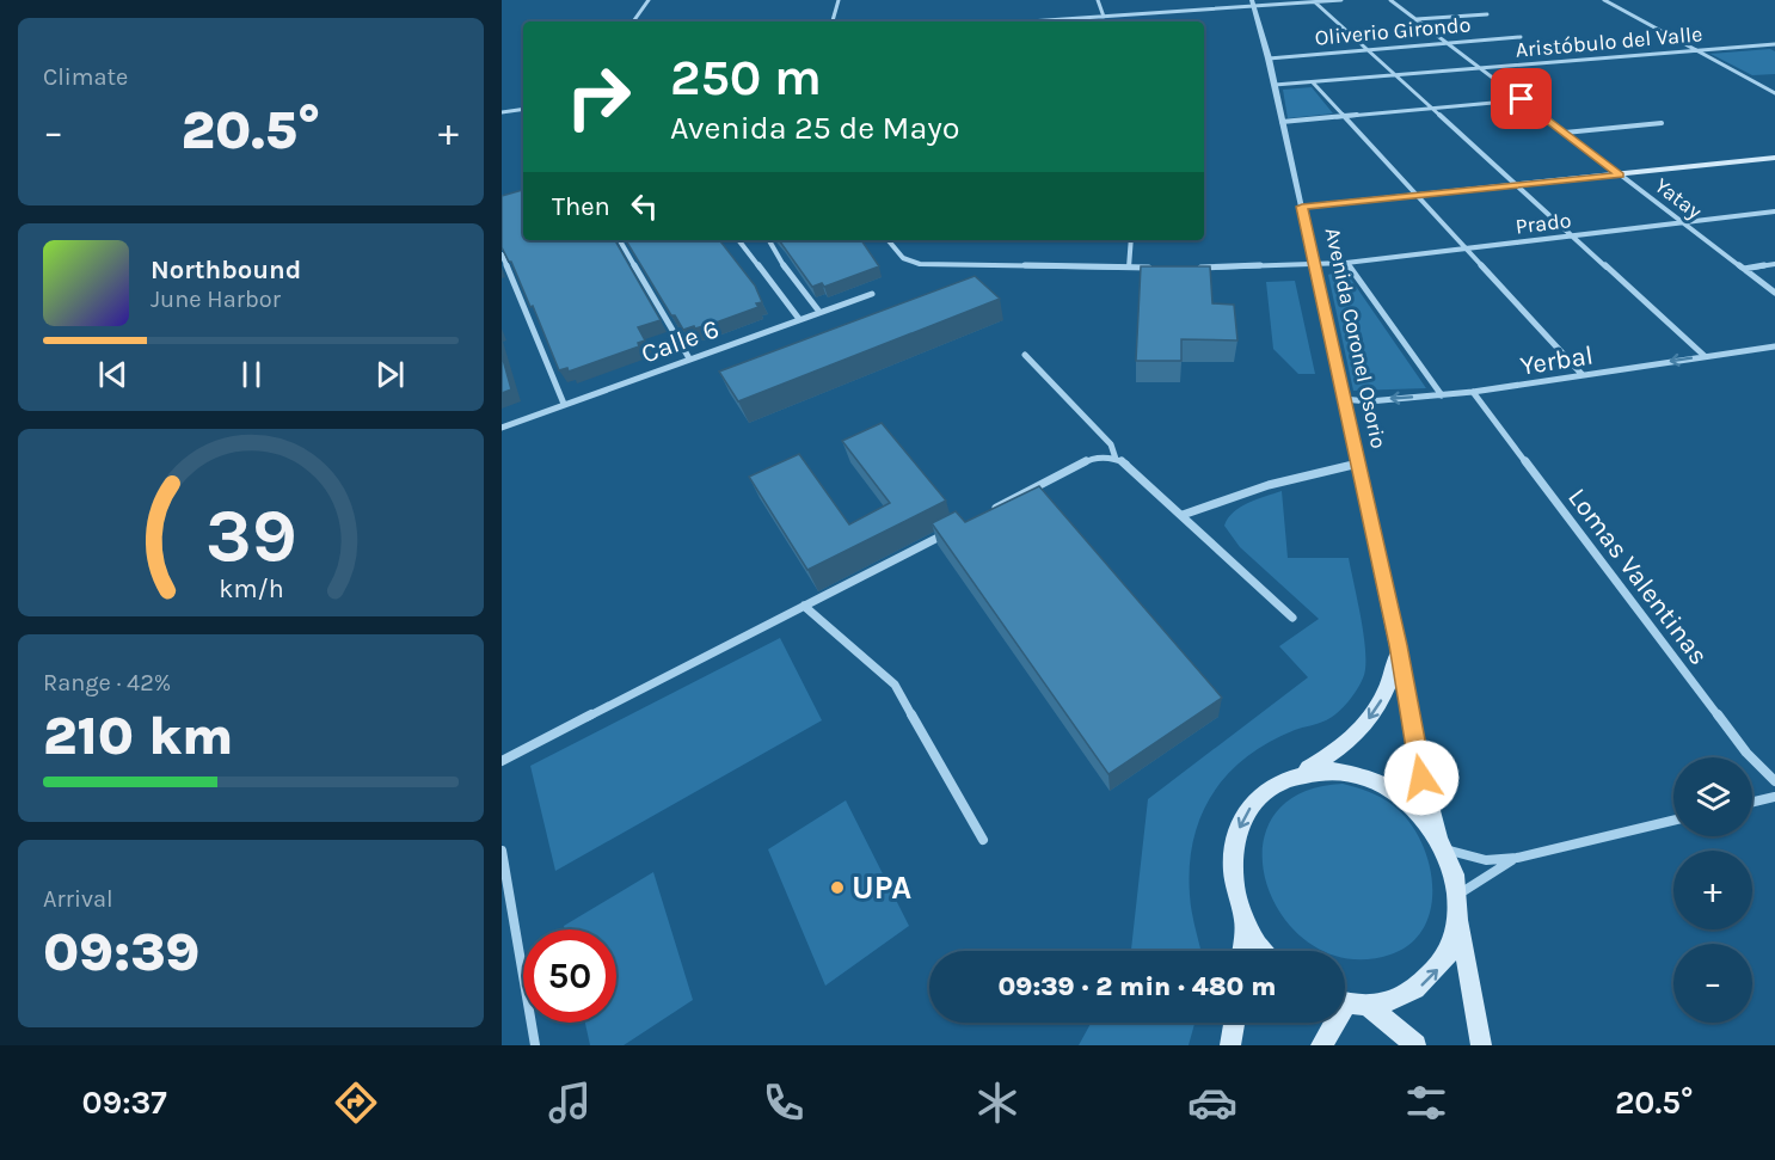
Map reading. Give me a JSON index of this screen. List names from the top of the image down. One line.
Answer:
{"streets":{"main road":["Avenida Coronel Osorio"],"street":["Oliverio Girondo","Aristóbulo del Valle","Yatay","Prado","Calle 6","Yerbal","Lomas Valentinas"]},"crossings":[["Oliverio Girondo","Yatay"],["Oliverio Girondo","Avenida Coronel Osorio"],["Aristóbulo del Valle","Yatay"],["Aristóbulo del Valle","Avenida Coronel Osorio"],["Yatay","Prado"],["Prado","Avenida Coronel Osorio"],["Avenida Coronel Osorio","Yerbal"],["Yerbal","Lomas Valentinas"]],"one_way":["Yerbal"],"places":["UPA"],"page":{"tile":["Climate",["Range · 42%","210 km"],["Arrival","09:39"]],"turn":["250 m","Avenida 25 de Mayo"],"heat":["−","20.5°","+"],"then":"Then","song":["Northbound","June Harbor"],"map_buttons":["+","−"],"limit":"50","trip":"09:39 · 2 min · 480 m","tabs":["09:37","20.5°"],"gauge":["39","km/h"]}}
